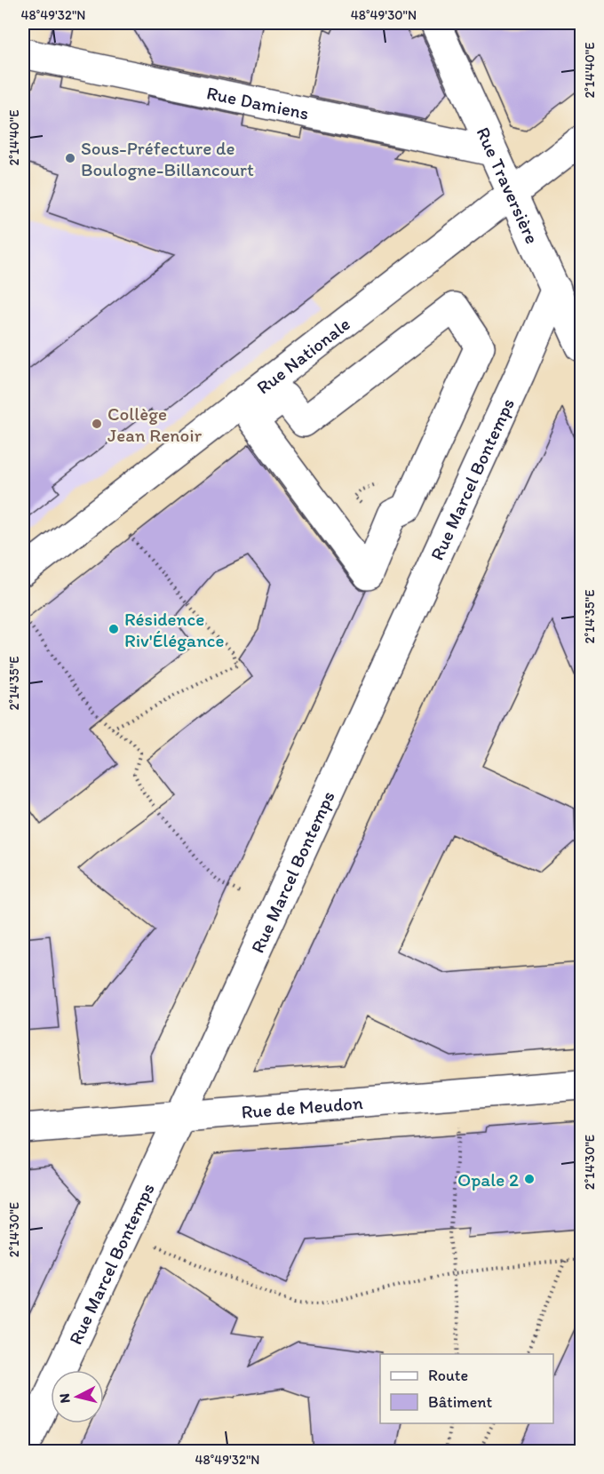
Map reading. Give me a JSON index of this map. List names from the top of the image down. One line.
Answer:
{"streets":{"street":["Rue Damiens","Rue Traversière","Rue Nationale","Rue Marcel Bontemps","Rue de Meudon"]},"crossings":[["Rue Damiens","Rue Traversière"],["Rue Traversière","Rue Nationale"],["Rue Traversière","Rue Marcel Bontemps"],["Rue Marcel Bontemps","Rue de Meudon"]],"places":["Sous-Préfecture de Boulogne-Billancourt","Collège Jean Renoir","Résidence Riv'Élégance","Opale 2"],"legend":["Route","Bâtiment"],"north":"left","coordinates":["48°49'32\"N","48°49'30\"N","2°14'40\"E","2°14'35\"E","2°14'30\"E"]}
